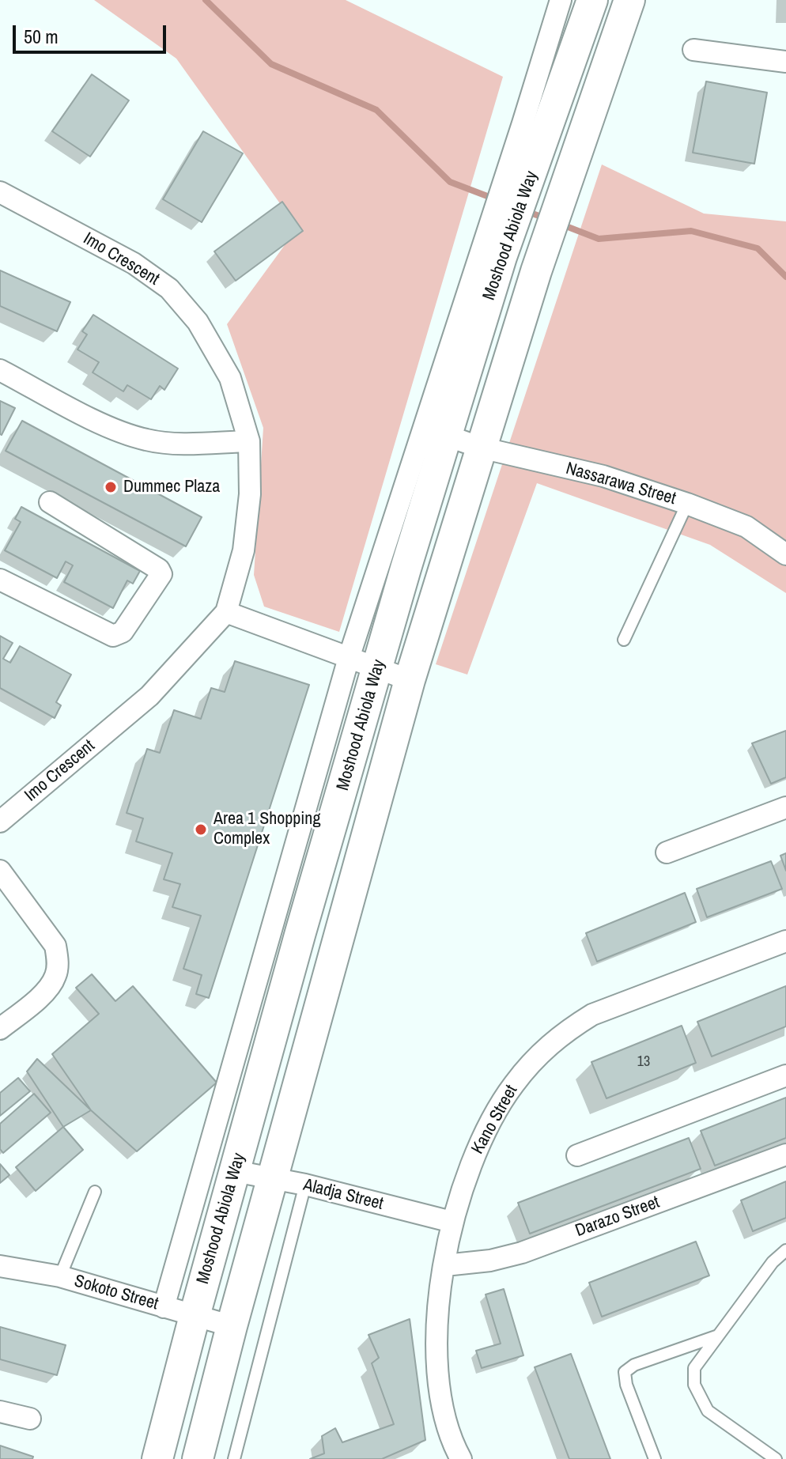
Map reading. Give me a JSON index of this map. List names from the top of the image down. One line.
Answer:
{"streets":{"main road":["Moshood Abiola Way"],"street":["Imo Crescent","Nassarawa Street","Kano Street","Aladja Street","Darazo Street","Sokoto Street"]},"crossings":[["Moshood Abiola Way","Nassarawa Street"],["Moshood Abiola Way","Aladja Street"],["Moshood Abiola Way","Sokoto Street"],["Kano Street","Aladja Street"],["Kano Street","Darazo Street"]],"places":["Dummec Plaza","Area 1 Shopping Complex"],"house_numbers":["13"],"scale_bar":"50 m"}
